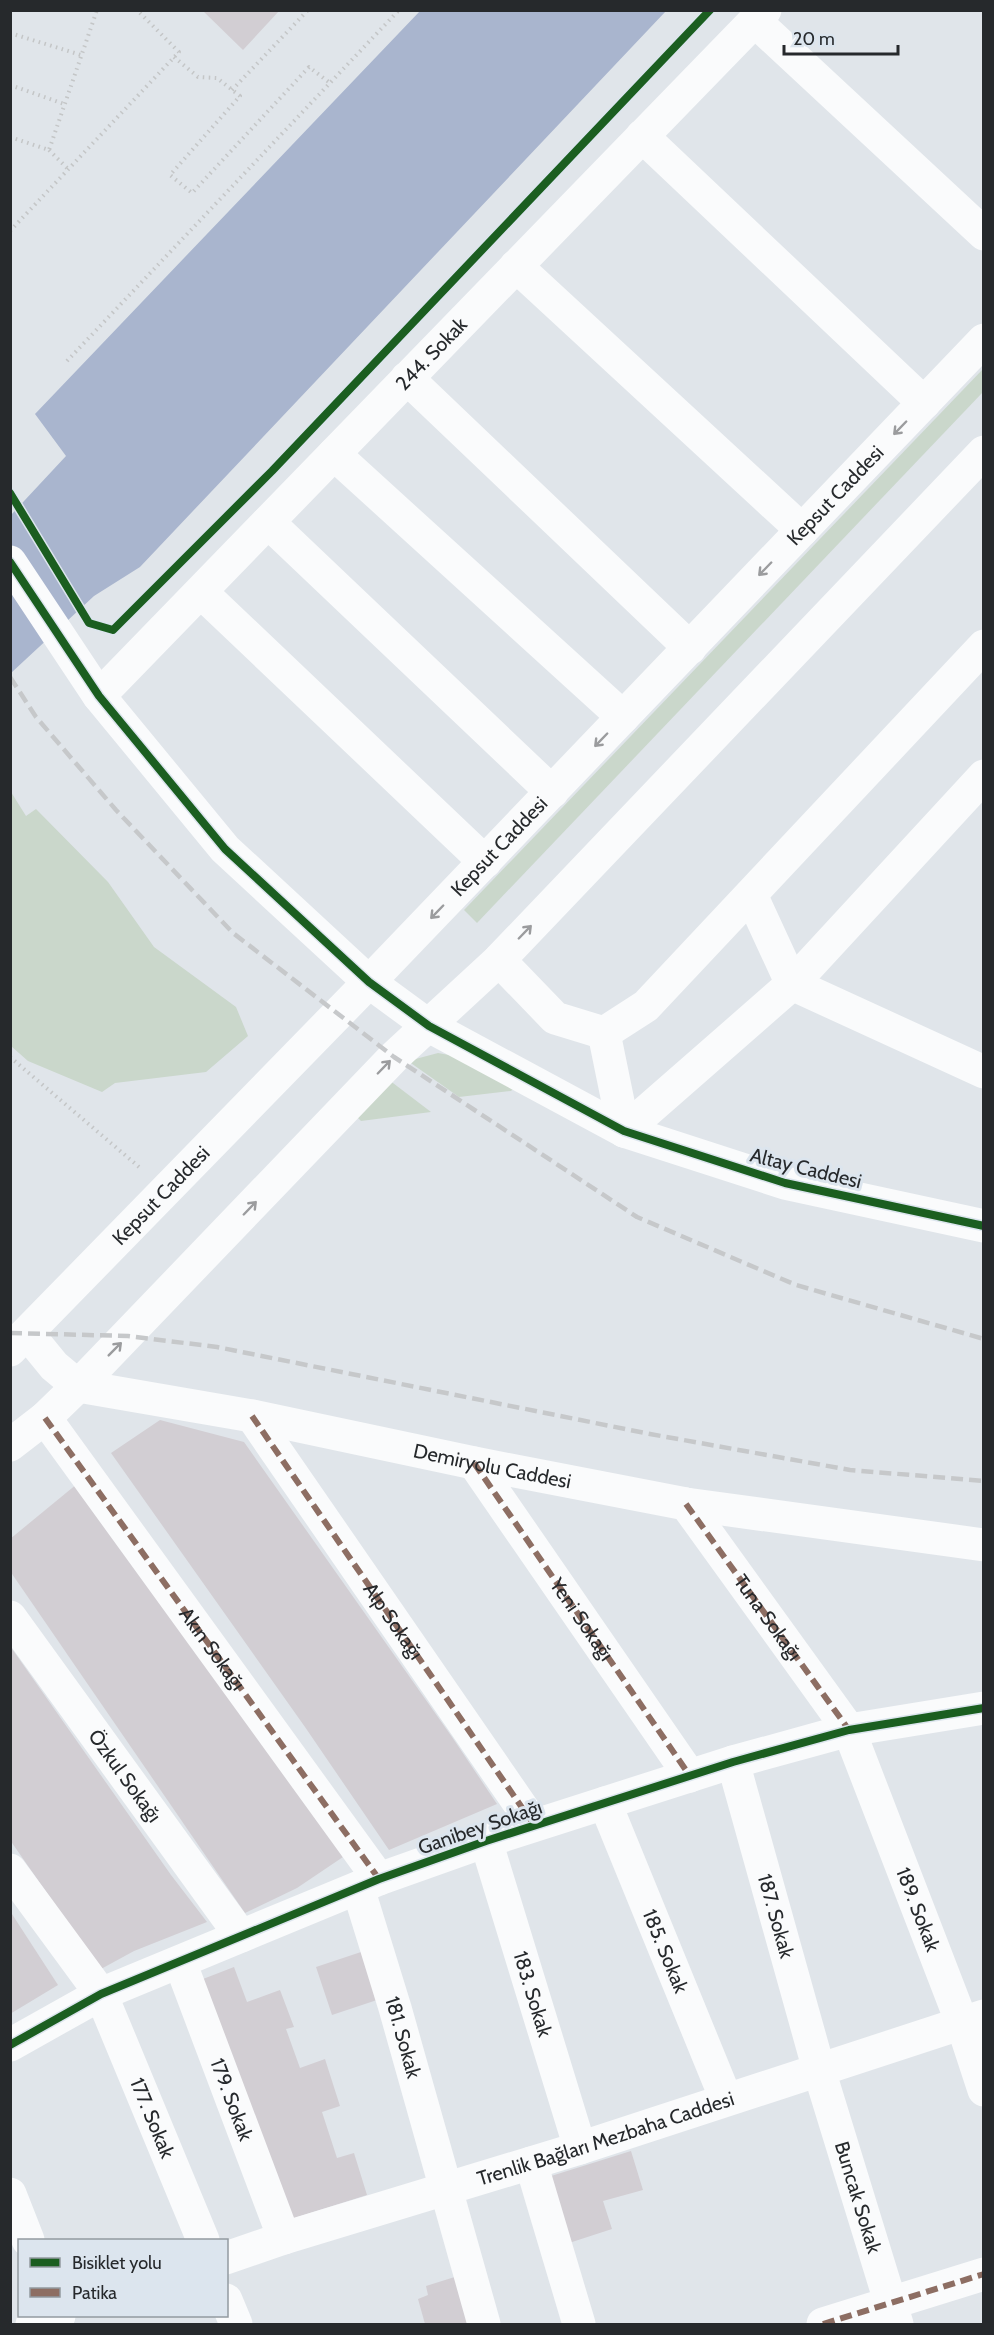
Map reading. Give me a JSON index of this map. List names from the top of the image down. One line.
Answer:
{"streets":{"street":["244. Sokak","Kepsut Caddesi","Altay Caddesi","Demiryolu Caddesi","Tuna Sokağı","Yeni Sokağı","Alp Sokağı","Akın Sokağı","Özkul Sokağı","Ganibey Sokağı","189. Sokak","187. Sokak","185. Sokak","183. Sokak","181. Sokak","179. Sokak","177. Sokak","Trenlik Bağları Mezbaha Caddesi","Buncak Sokak"]},"crossings":[["244. Sokak","Altay Caddesi"],["Kepsut Caddesi","Altay Caddesi"],["Demiryolu Caddesi","Tuna Sokağı"],["Demiryolu Caddesi","Yeni Sokağı"],["Demiryolu Caddesi","Alp Sokağı"],["Tuna Sokağı","Ganibey Sokağı"],["Tuna Sokağı","189. Sokak"],["Yeni Sokağı","Ganibey Sokağı"],["Alp Sokağı","Ganibey Sokağı"],["Akın Sokağı","Ganibey Sokağı"],["Akın Sokağı","181. Sokak"],["Özkul Sokağı","Ganibey Sokağı"],["Ganibey Sokağı","189. Sokak"],["Ganibey Sokağı","187. Sokak"],["Ganibey Sokağı","185. Sokak"],["Ganibey Sokağı","183. Sokak"],["Ganibey Sokağı","181. Sokak"],["Ganibey Sokağı","179. Sokak"],["Ganibey Sokağı","177. Sokak"],["189. Sokak","Trenlik Bağları Mezbaha Caddesi"],["187. Sokak","Trenlik Bağları Mezbaha Caddesi"],["187. Sokak","Buncak Sokak"],["185. Sokak","Trenlik Bağları Mezbaha Caddesi"],["183. Sokak","Trenlik Bağları Mezbaha Caddesi"],["181. Sokak","Trenlik Bağları Mezbaha Caddesi"],["179. Sokak","Trenlik Bağları Mezbaha Caddesi"],["Trenlik Bağları Mezbaha Caddesi","Buncak Sokak"]],"legend":["Bisiklet yolu","Patika"],"scale_bar":"20 m"}
